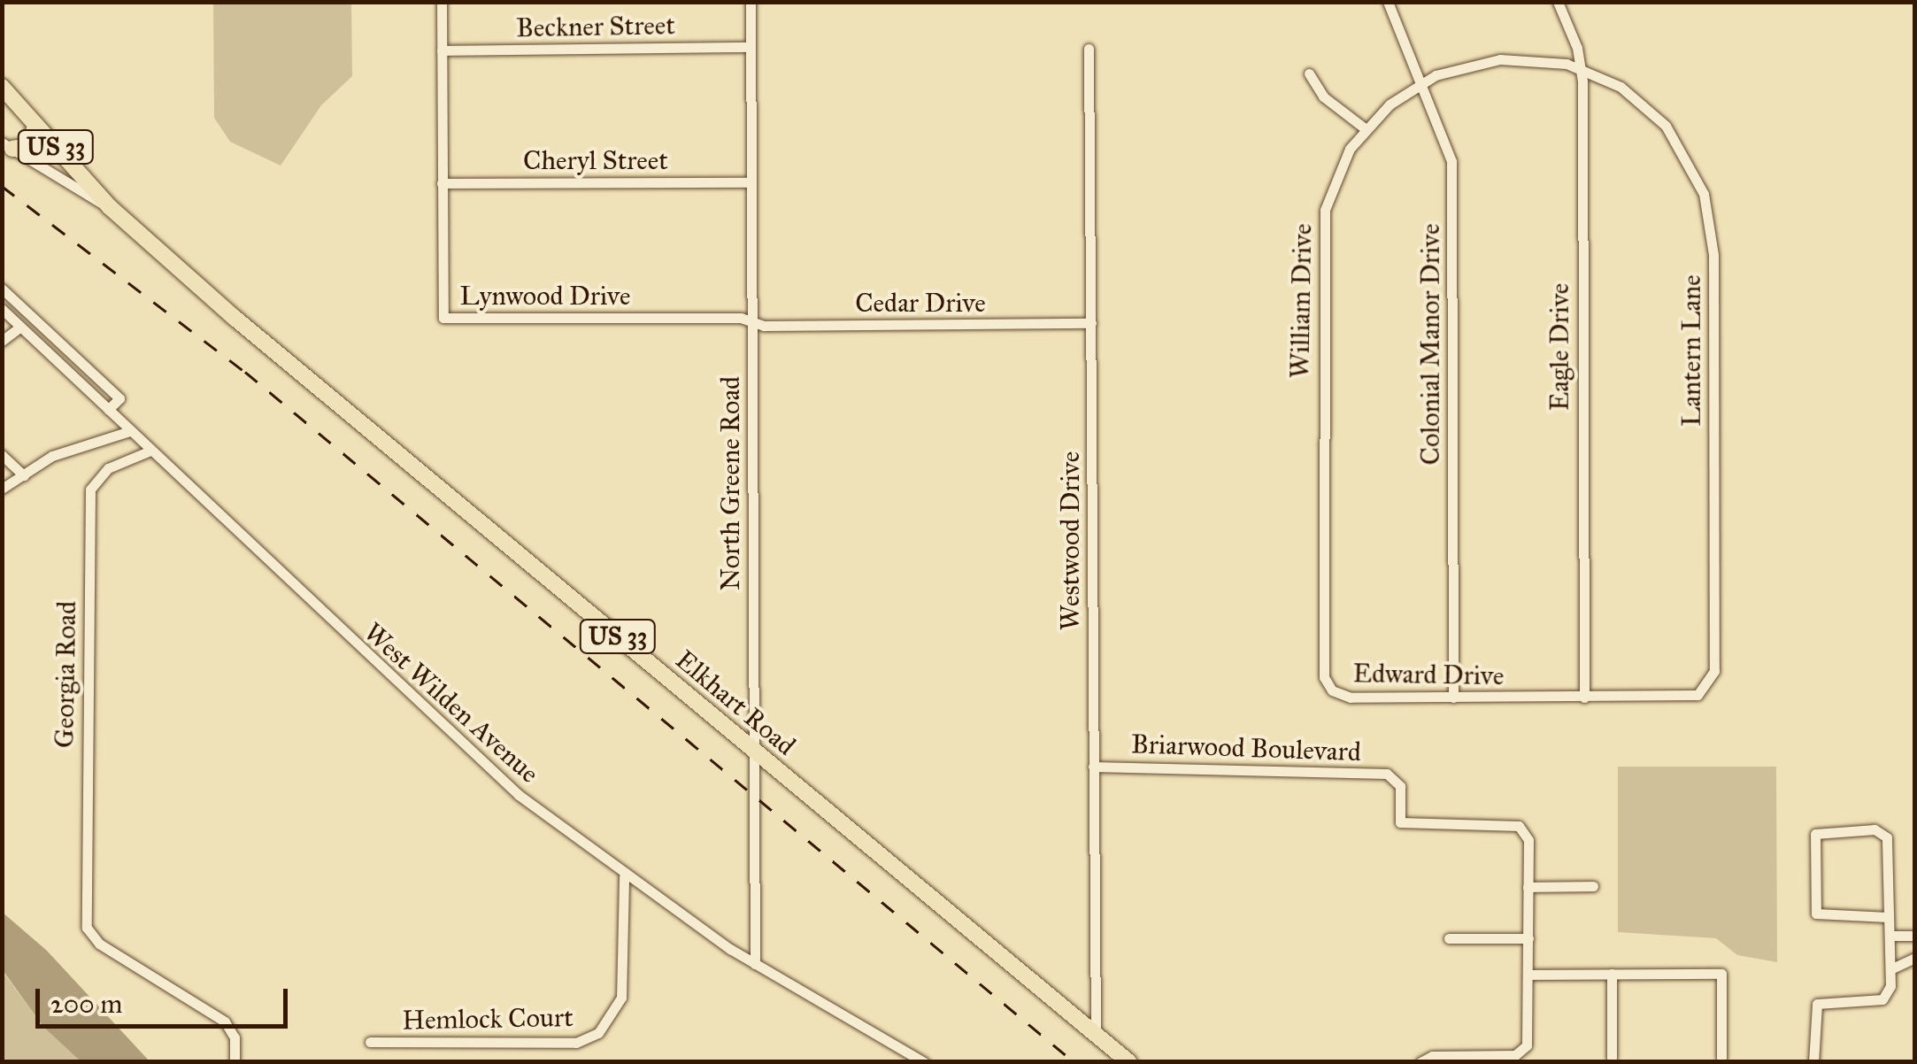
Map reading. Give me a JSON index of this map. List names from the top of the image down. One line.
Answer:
{"streets":{"highway":["US 33","Elkhart Road"],"street":["Beckner Street","Cheryl Street","Lynwood Drive","William Drive","Cedar Drive","Colonial Manor Drive","Eagle Drive","Lantern Lane","North Greene Road","Westwood Drive","Georgia Road","Edward Drive","West Wilden Avenue","Briarwood Boulevard","Hemlock Court"]},"crossings":[["Beckner Street","Lynwood Drive"],["Beckner Street","North Greene Road"],["US 33","Elkhart Road"],["Cheryl Street","Lynwood Drive"],["Cheryl Street","North Greene Road"],["Lynwood Drive","Cedar Drive"],["Lynwood Drive","North Greene Road"],["William Drive","Colonial Manor Drive"],["William Drive","Eagle Drive"],["William Drive","Lantern Lane"],["William Drive","Edward Drive"],["Cedar Drive","North Greene Road"],["Cedar Drive","Westwood Drive"],["Colonial Manor Drive","Edward Drive"],["Eagle Drive","Lantern Lane"],["Eagle Drive","Edward Drive"],["Lantern Lane","Edward Drive"],["North Greene Road","West Wilden Avenue"],["North Greene Road","Elkhart Road"],["Westwood Drive","Elkhart Road"],["Westwood Drive","Briarwood Boulevard"],["Georgia Road","West Wilden Avenue"],["West Wilden Avenue","Hemlock Court"]],"scale_bar":"200 m"}
